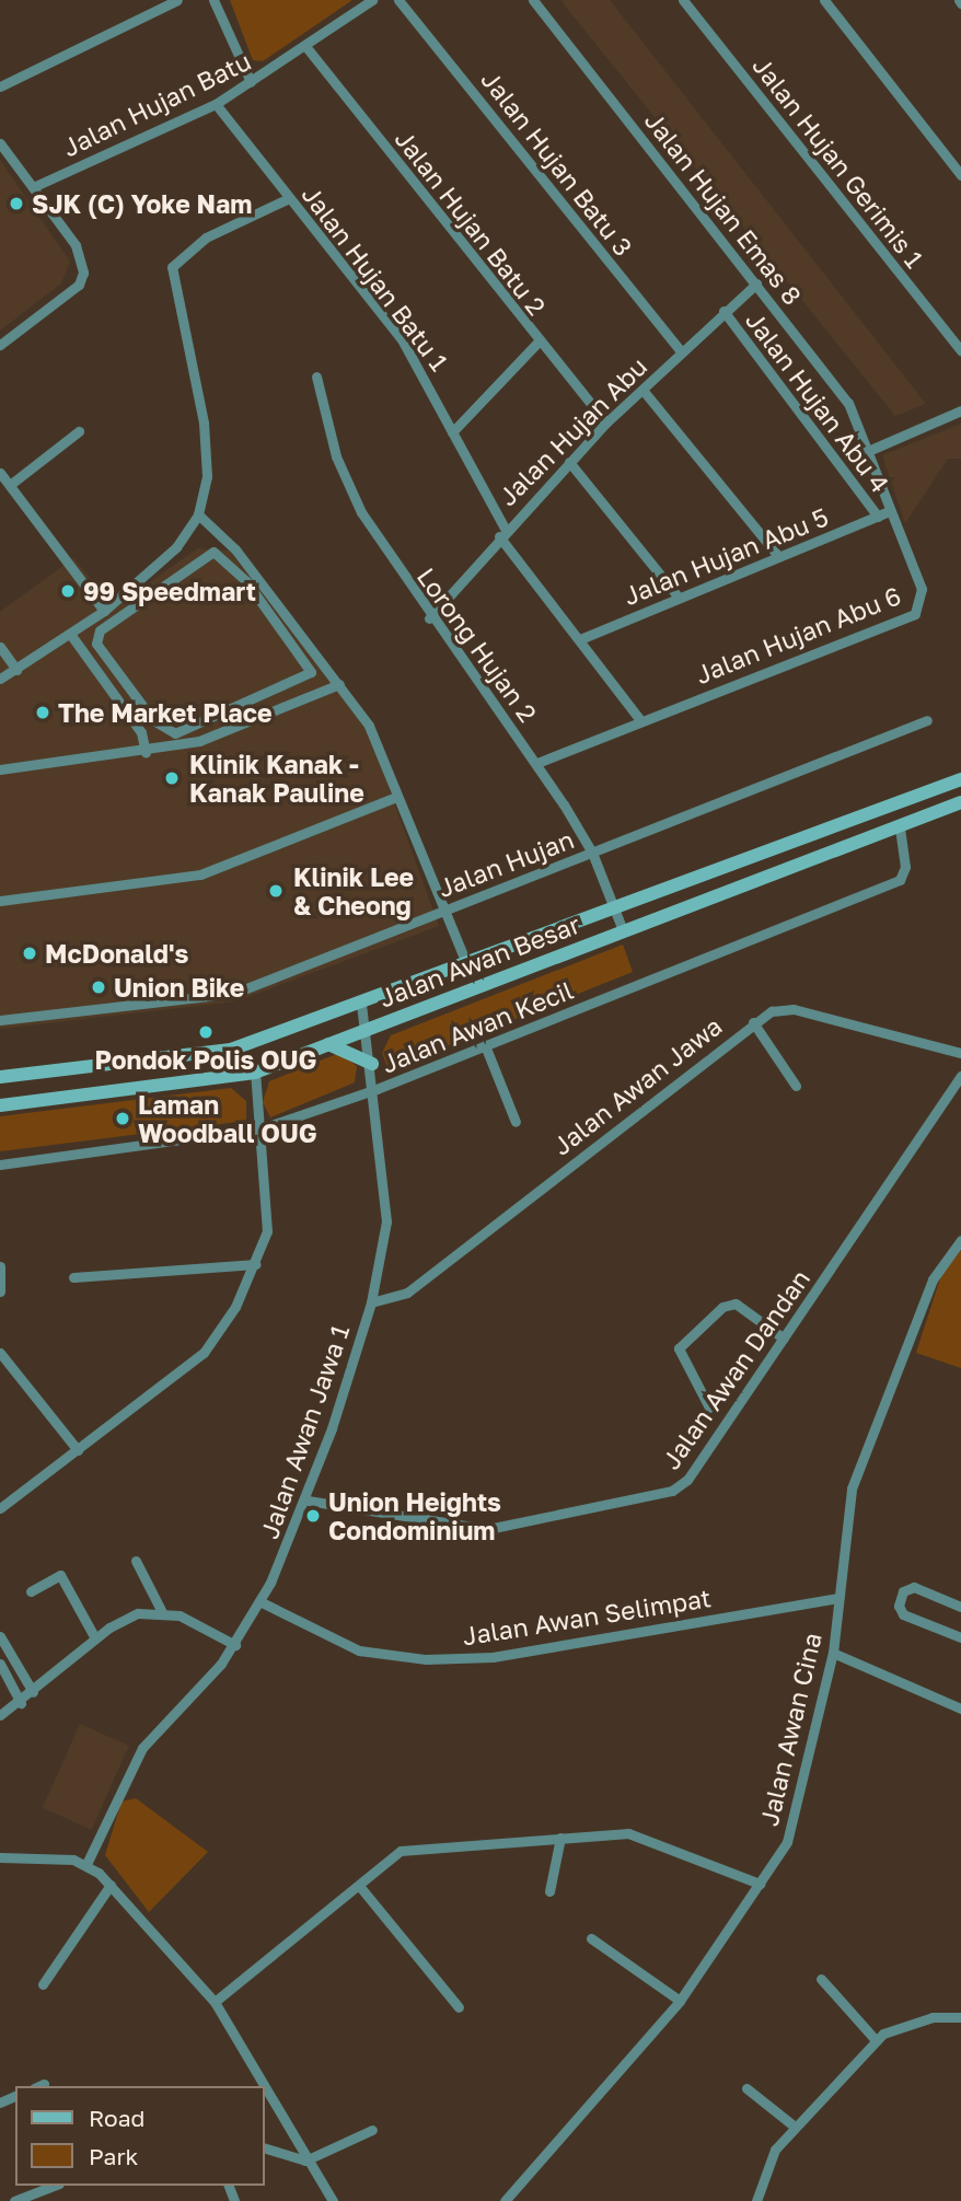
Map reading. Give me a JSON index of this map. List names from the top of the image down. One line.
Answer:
{"streets":{"main road":["Jalan Awan Besar"],"street":["Jalan Hujan Batu","Jalan Hujan Gerimis 1","Jalan Hujan Batu 3","Jalan Hujan Emas 8","Jalan Hujan Batu 2","Jalan Hujan Batu 1","Jalan Hujan Abu 4","Jalan Hujan Abu","Jalan Hujan Abu 5","Jalan Hujan Abu 6","Lorong Hujan 2","Jalan Hujan","Jalan Awan Kecil","Jalan Awan Jawa","Jalan Awan Dandan","Jalan Awan Jawa 1","Jalan Awan Selimpat","Jalan Awan Cina"]},"crossings":[["Jalan Hujan Batu","Jalan Hujan Batu 2"],["Jalan Hujan Batu","Jalan Hujan Batu 1"],["Jalan Hujan Batu 3","Jalan Hujan Abu"],["Jalan Hujan Emas 8","Jalan Hujan Abu"],["Jalan Hujan Emas 8","Jalan Hujan Abu 6"],["Jalan Hujan Batu 2","Jalan Hujan Abu"],["Jalan Hujan Batu 1","Jalan Hujan Abu"],["Jalan Hujan Batu 1","Jalan Hujan Abu 5"],["Jalan Hujan Batu 1","Jalan Hujan Abu 6"],["Jalan Hujan Abu 4","Jalan Hujan Abu"],["Jalan Hujan Abu 4","Jalan Hujan Abu 5"],["Jalan Hujan Abu","Lorong Hujan 2"],["Jalan Hujan Abu 5","Jalan Hujan Abu 6"],["Jalan Hujan Abu 6","Lorong Hujan 2"],["Lorong Hujan 2","Jalan Hujan"],["Lorong Hujan 2","Jalan Awan Besar"],["Jalan Awan Besar","Jalan Awan Kecil"],["Jalan Awan Besar","Jalan Awan Jawa 1"],["Jalan Awan Kecil","Jalan Awan Jawa 1"],["Jalan Awan Jawa","Jalan Awan Jawa 1"],["Jalan Awan Dandan","Jalan Awan Jawa 1"],["Jalan Awan Jawa 1","Jalan Awan Selimpat"],["Jalan Awan Selimpat","Jalan Awan Cina"]],"places":["SJK (C) Yoke Nam","99 Speedmart","The Market Place","Klinik Kanak - Kanak Pauline","Klinik Lee & Cheong","McDonald's","Union Bike","Pondok Polis OUG","Laman Woodball OUG","Union Heights Condominium"],"legend":["Road","Park"]}
